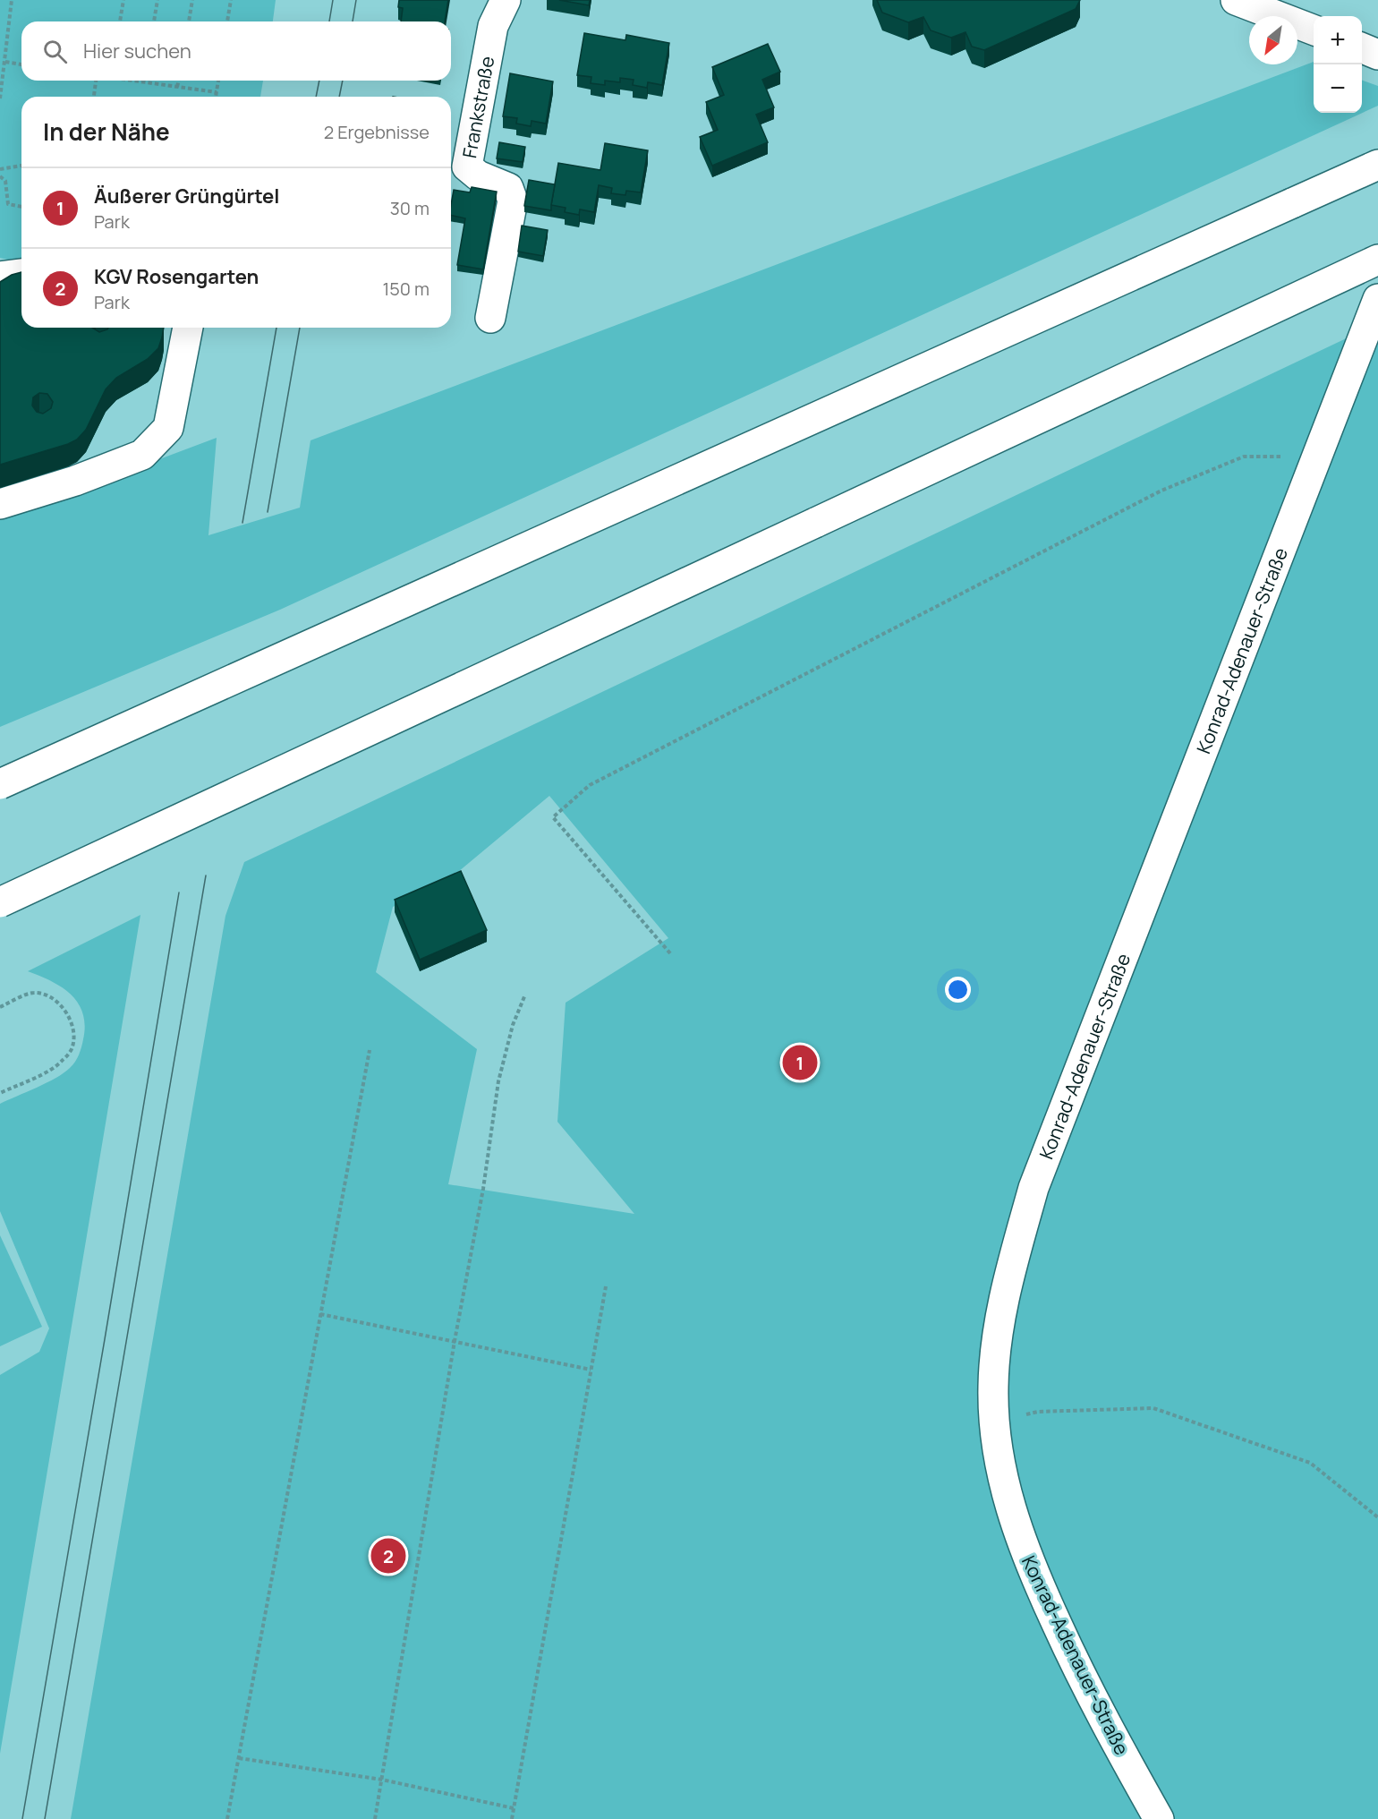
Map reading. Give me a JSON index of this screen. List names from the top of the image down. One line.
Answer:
{"streets":{"main road":["Frankstraße","Konrad-Adenauer-Straße"]},"north":"bottom left","page":{"map_buttons":["+","−"],"search":"Hier suchen","heading":["In der Nähe","2 Ergebnisse"],"list":[{"mark":"1","name":"Äußerer Grüngürtel","note":"Park","value":"30 m"},{"mark":"2","name":"KGV Rosengarten","note":"Park","value":"150 m"}],"pins":["1","2"]}}
